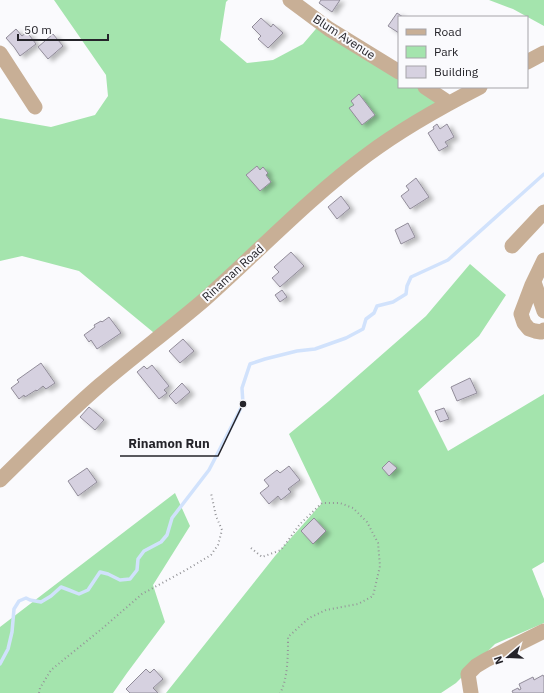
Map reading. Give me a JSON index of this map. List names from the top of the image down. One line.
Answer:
{"streets":{"street":["Blum Avenue","Rinaman Road"]},"places":["Rinamon Run"],"legend":["Road","Park","Building"],"scale_bar":"50 m","north":"left"}
